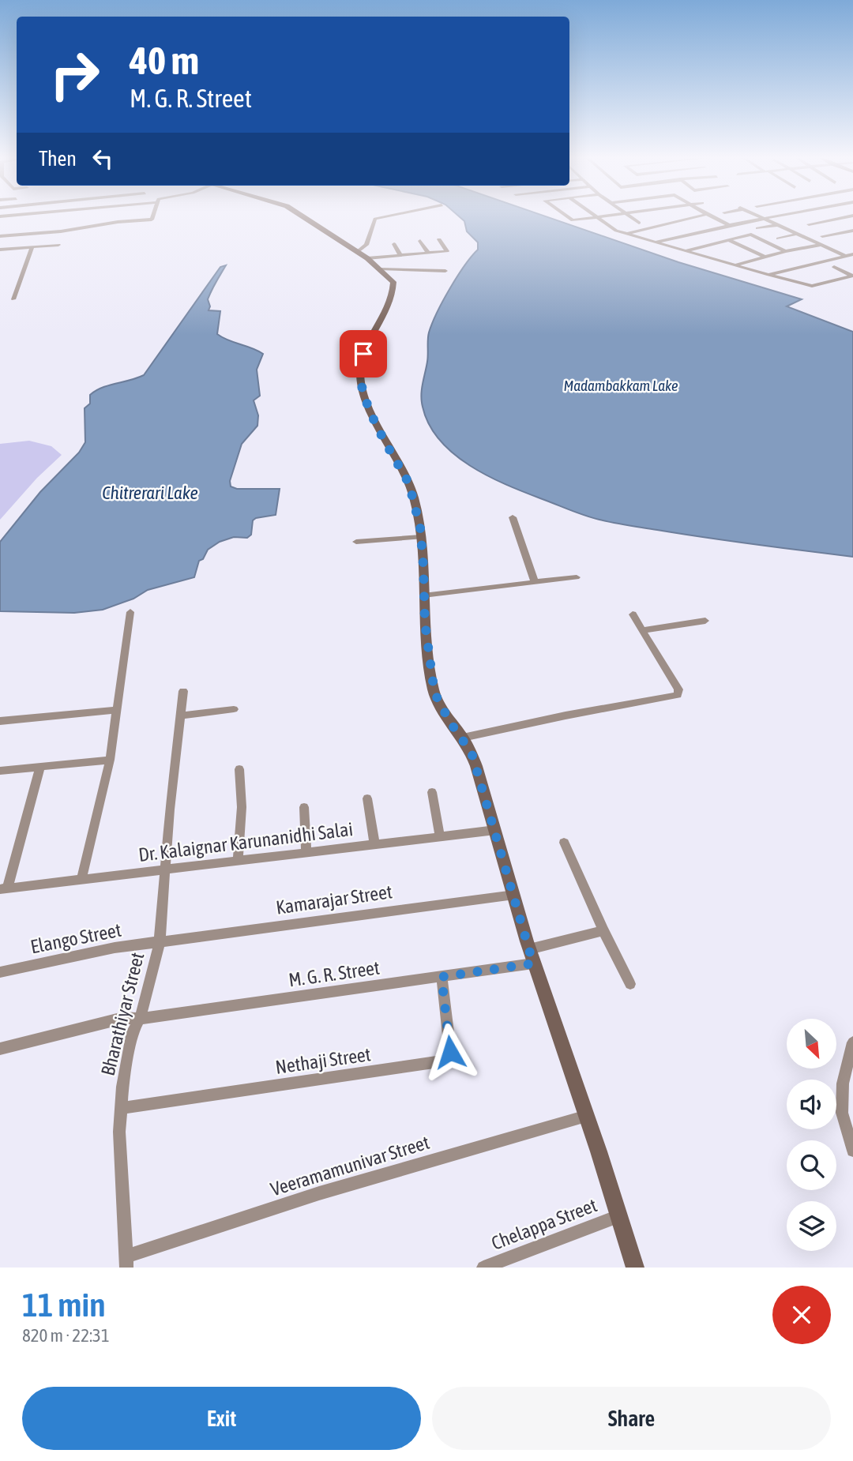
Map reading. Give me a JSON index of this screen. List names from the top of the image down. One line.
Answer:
{"streets":{"street":["Dr. Kalaignar Karunanidhi Salai","Kamarajar Street","Elango Street","M. G. R. Street","Bharathiyar Street","Nethaji Street","Veeramamunivar Street","Chelappa Street"]},"crossings":[["Dr. Kalaignar Karunanidhi Salai","Bharathiyar Street"],["Kamarajar Street","Elango Street"],["Kamarajar Street","Bharathiyar Street"],["Elango Street","Bharathiyar Street"],["M. G. R. Street","Bharathiyar Street"],["M. G. R. Street","Nethaji Street"],["Bharathiyar Street","Nethaji Street"],["Bharathiyar Street","Veeramamunivar Street"]],"water":["Madambakkam Lake","Chitrerari Lake"],"north":"bottom right","page":{"turn":["40 m","M. G. R. Street"],"then":"Then","heading":["11 min","820 m · 22:31"],"buttons":["Exit","Share"]}}
